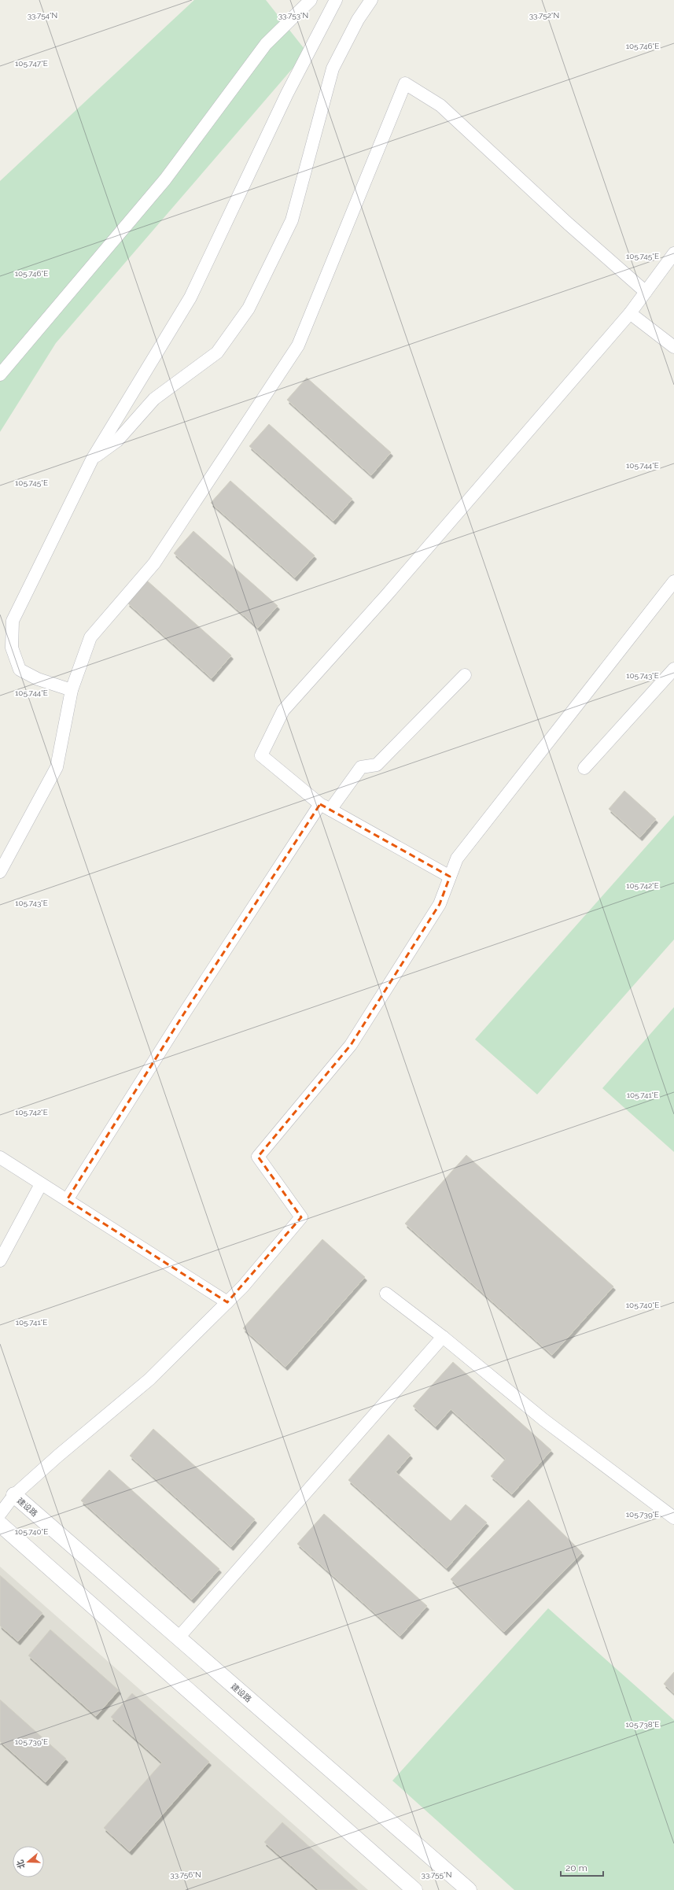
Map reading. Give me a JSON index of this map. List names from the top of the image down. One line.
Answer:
{"streets":{"street":["建设路"]},"scale_bar":"20 m","north":"left","coordinates":["33.754°N","33.753°N","33.752°N","105.746°E","105.747°E","105.745°E","105.744°E","105.743°E","105.742°E","105.741°E","105.740°E","105.739°E","105.738°E","33.756°N","33.755°N"]}
